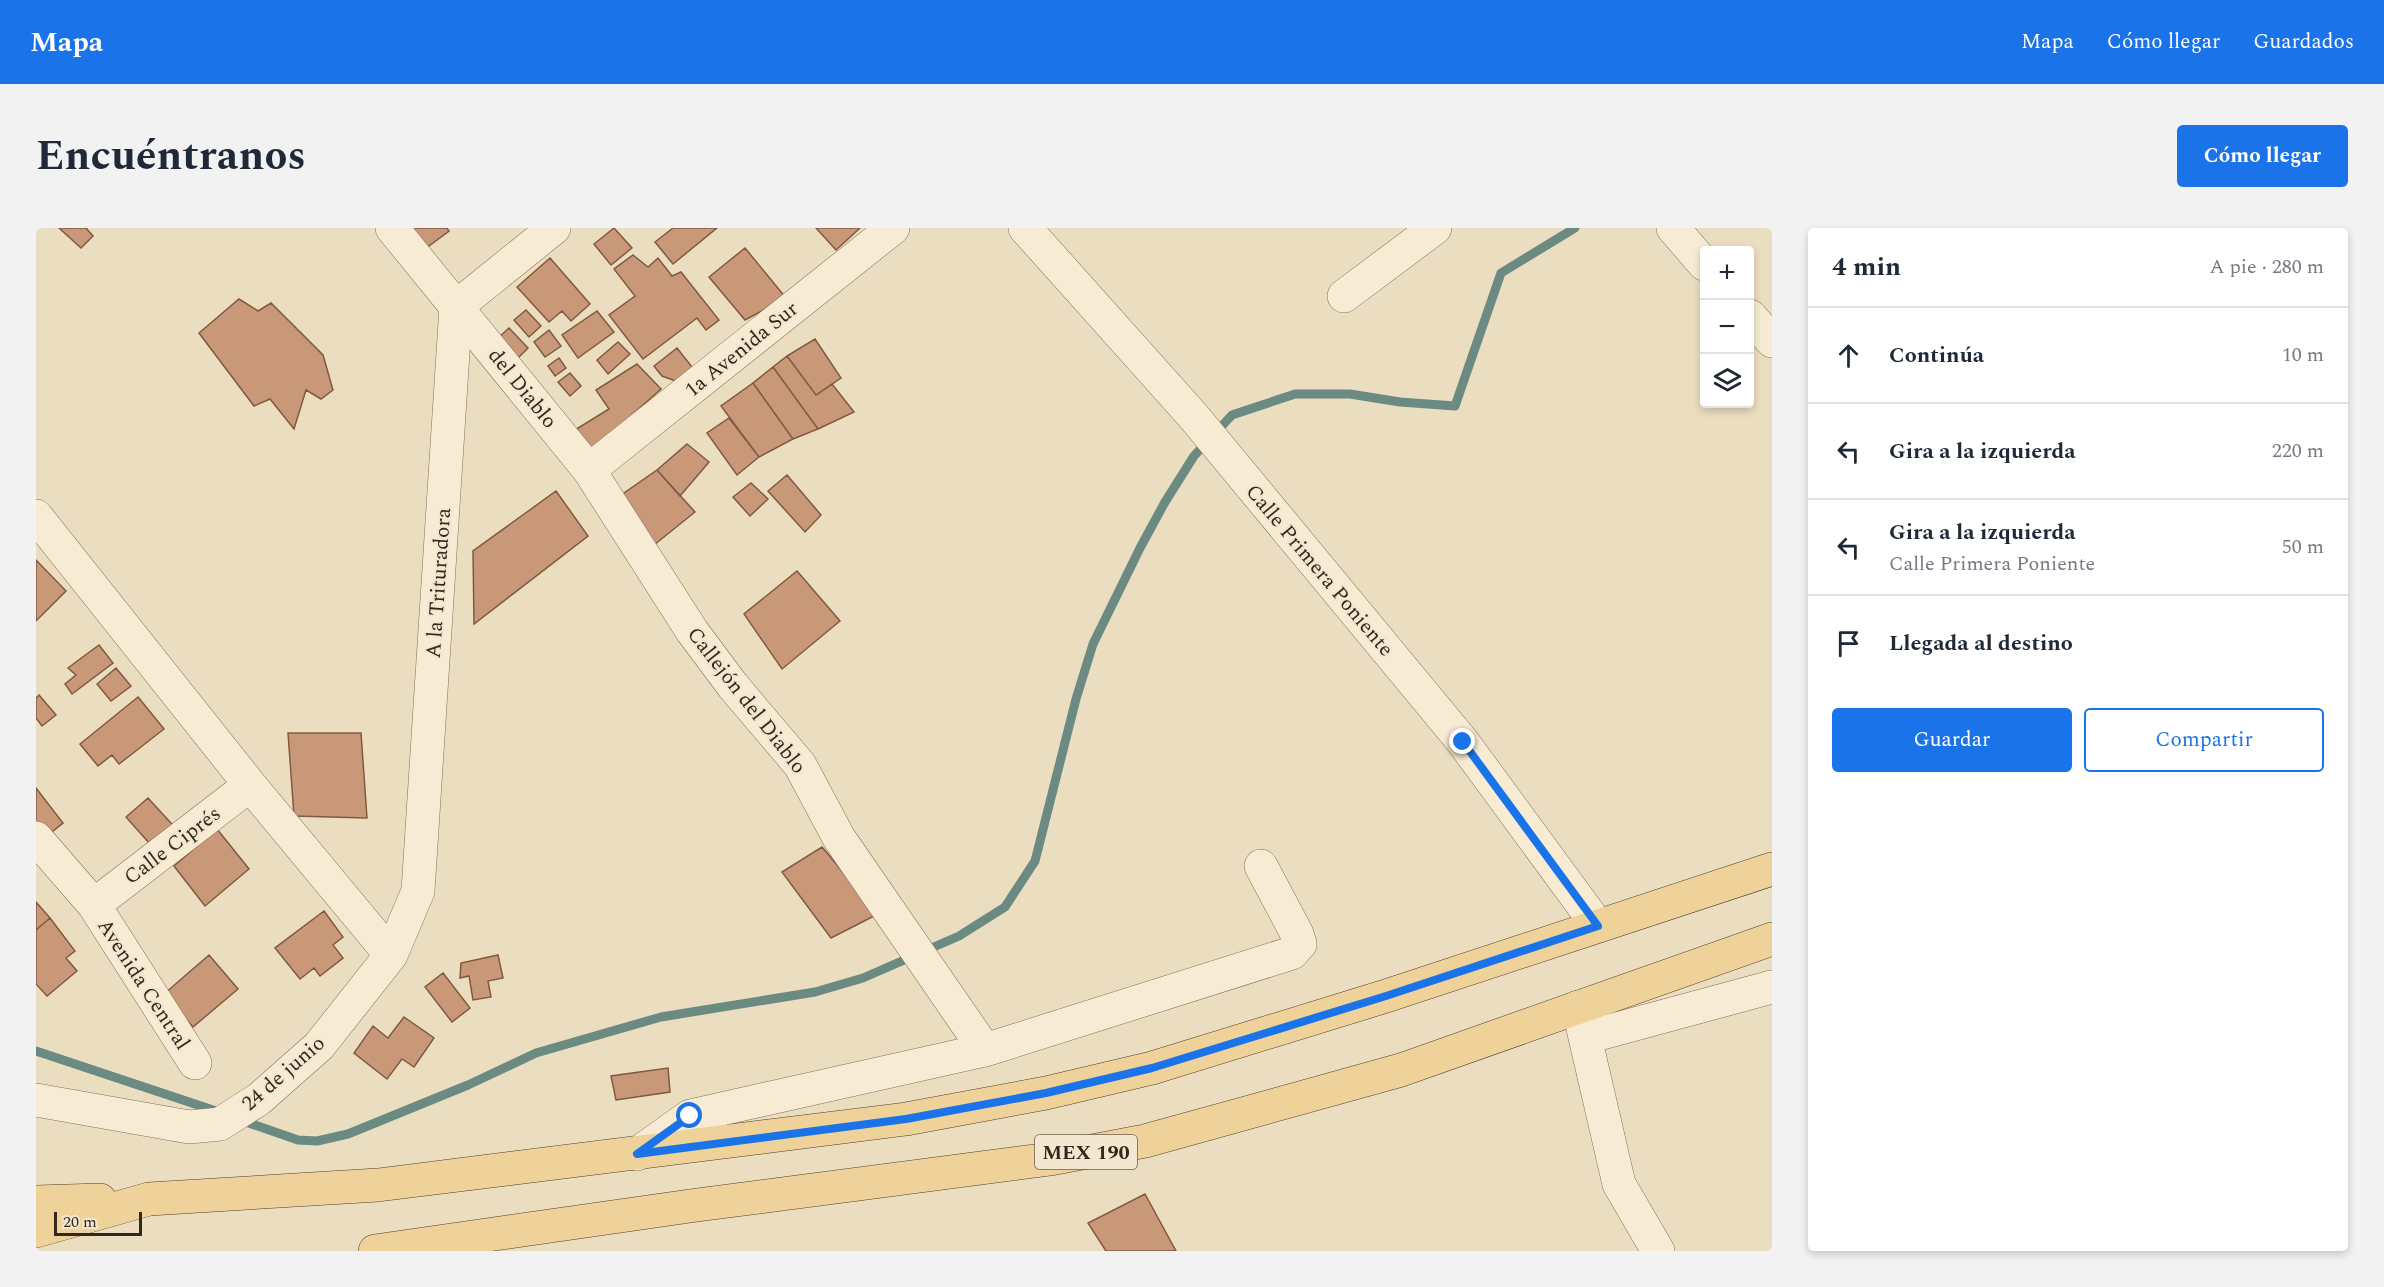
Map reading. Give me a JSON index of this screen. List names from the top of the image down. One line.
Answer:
{"streets":{"main road":["MEX 190"],"street":["1a Avenida Sur","del Diablo","Calle Primera Poniente","A la Trituradora","Callejón del Diablo","Calle Ciprés","Avenida Central","24 de junio"]},"crossings":[["1a Avenida Sur","del Diablo"],["1a Avenida Sur","Callejón del Diablo"],["del Diablo","A la Trituradora"],["del Diablo","Callejón del Diablo"],["A la Trituradora","24 de junio"],["Calle Ciprés","Avenida Central"]],"scale_bar":"20 m","page":{"header":"Mapa","nav":["Mapa","Cómo llegar","Guardados"],"title":"Encuéntranos","buttons":["Cómo llegar",["Guardar","Compartir"]],"heading":["4 min","A pie · 280 m"],"map_buttons":["+","−"],"list":[["Continúa","10 m"],["Gira a la izquierda","220 m"],["Gira a la izquierda","Calle Primera Poniente","50 m"],"Llegada al destino"],"scale":"20 m"}}
